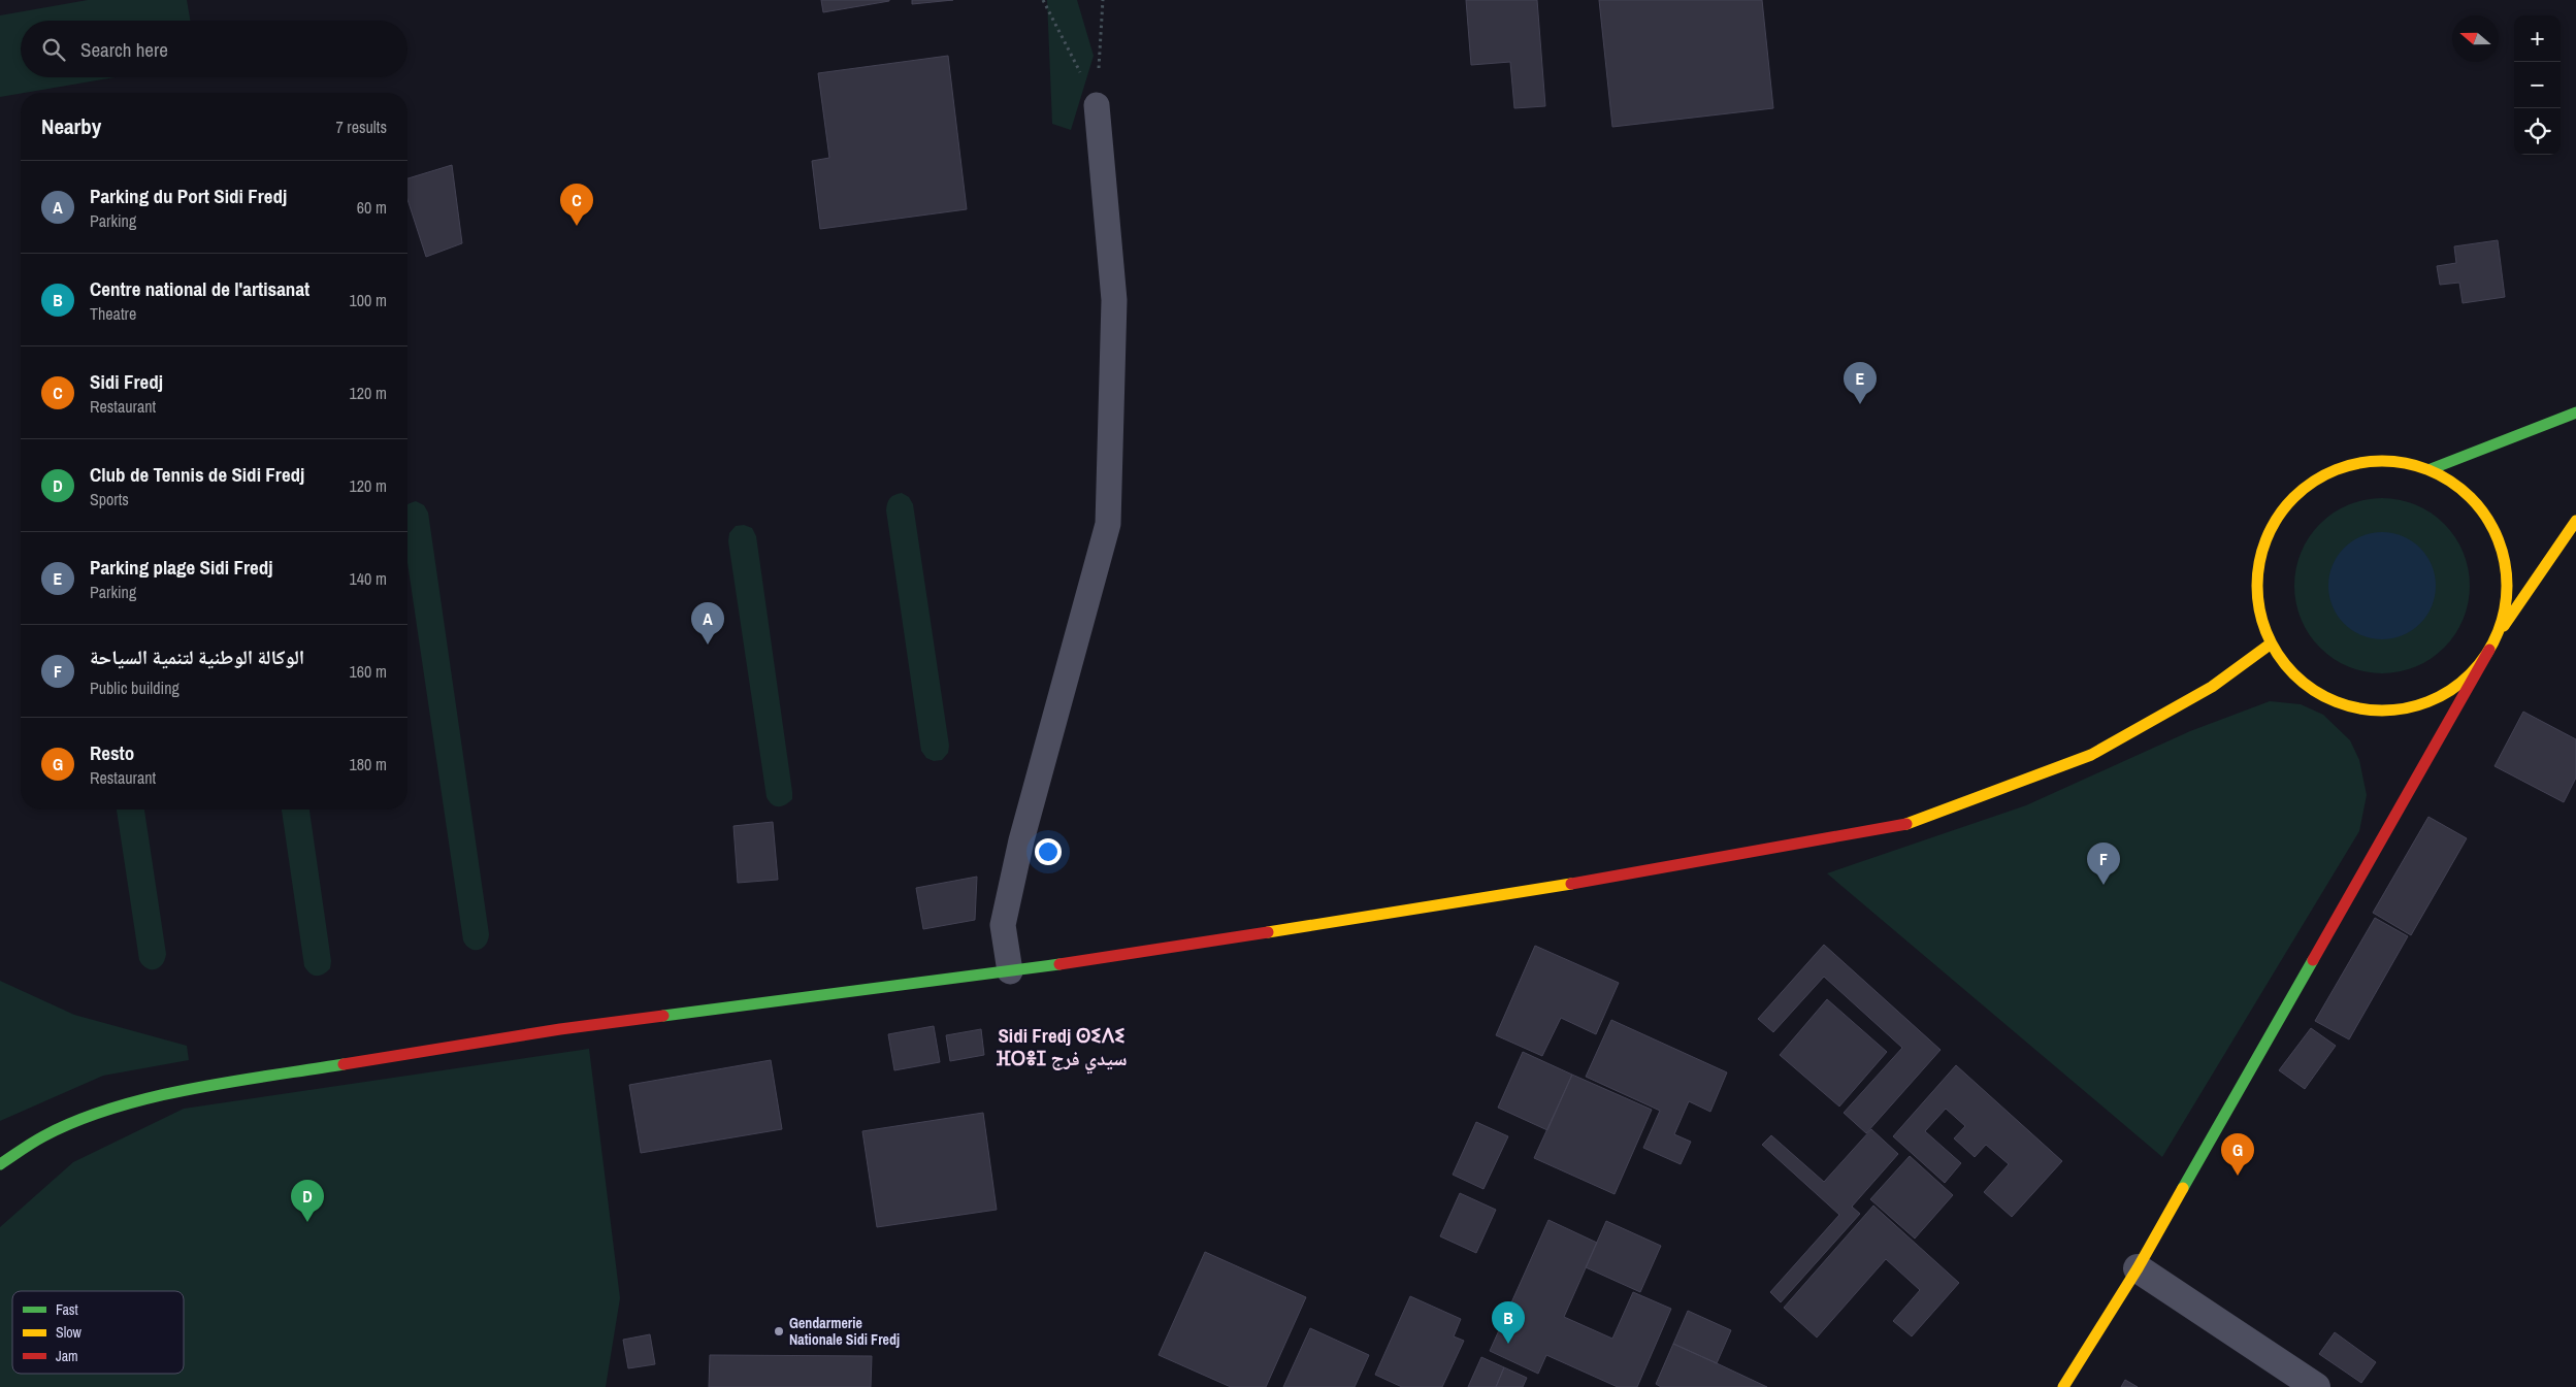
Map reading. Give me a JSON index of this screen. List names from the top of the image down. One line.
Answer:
{"districts":["Sidi Fredj ⵙⵉⴷⵉ ⴼⵔⴻⵊ سيدي فرج"],"places":["Gendarmerie Nationale Sidi Fredj"],"legend":["Fast","Slow","Jam"],"north":"left","page":{"map_buttons":["+","−"],"search":"Search here","heading":["Nearby","7 results"],"list":[{"mark":"A","name":"Parking du Port Sidi Fredj","note":"Parking","value":"60 m"},{"mark":"B","name":"Centre national de l'artisanat","note":"Theatre","value":"100 m"},{"mark":"C","name":"Sidi Fredj","note":"Restaurant","value":"120 m"},{"mark":"D","name":"Club de Tennis de Sidi Fredj","note":"Sports","value":"120 m"},{"mark":"E","name":"Parking plage Sidi Fredj","note":"Parking","value":"140 m"},{"mark":"F","name":"الوكالة الوطنية لتنمية السياحة","note":"Public building","value":"160 m"},{"mark":"G","name":"Resto","note":"Restaurant","value":"180 m"}],"pins":["C","E","A","F","G","D","B"]}}
